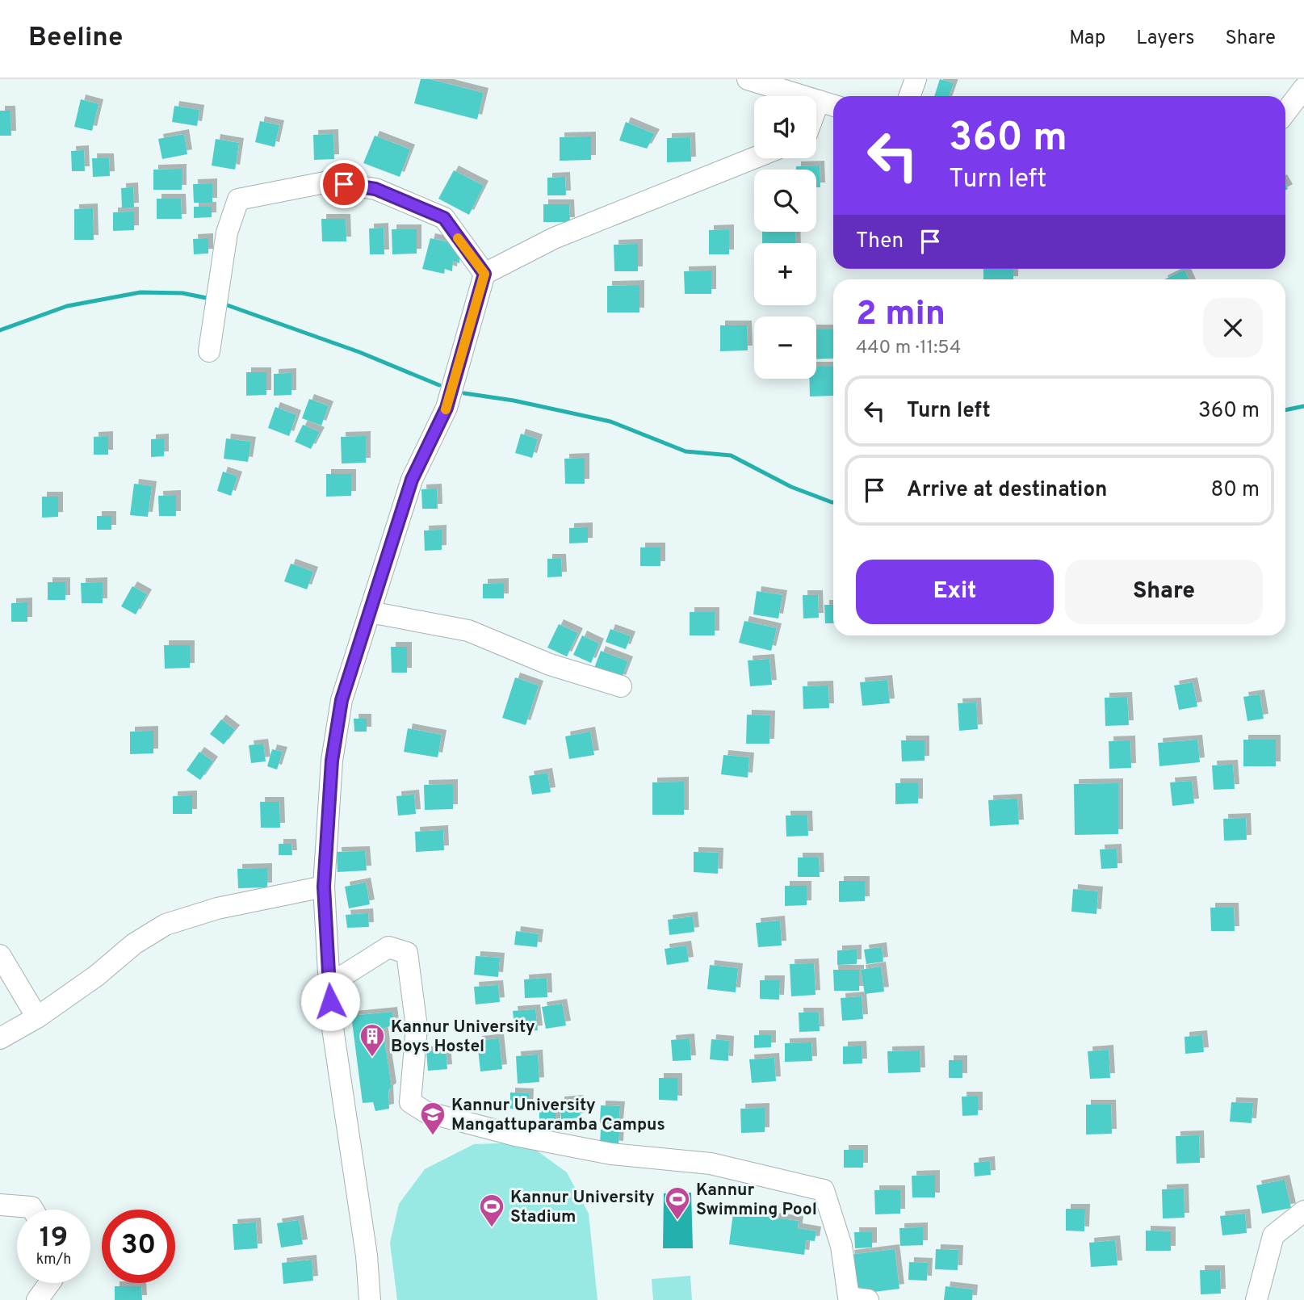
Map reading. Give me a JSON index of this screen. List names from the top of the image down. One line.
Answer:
{"places":{"building":["Kannur University Boys Hostel"],"school or university":["Kannur University Mangattuparamba Campus"],"sports":["Kannur Swimming Pool","Kannur University Stadium"]},"page":{"header":"Beeline","nav":["Map","Layers","Share"],"map_buttons":["+","−"],"turn":["360 m","Turn left"],"then":"Then","heading":["2 min","440 m · 11:54"],"list":[{"name":"Turn left","value":"360 m"},{"name":"Arrive at destination","value":"80 m"}],"buttons":["Exit","Share"],"speed":"19 km/h","limit":"30"}}
